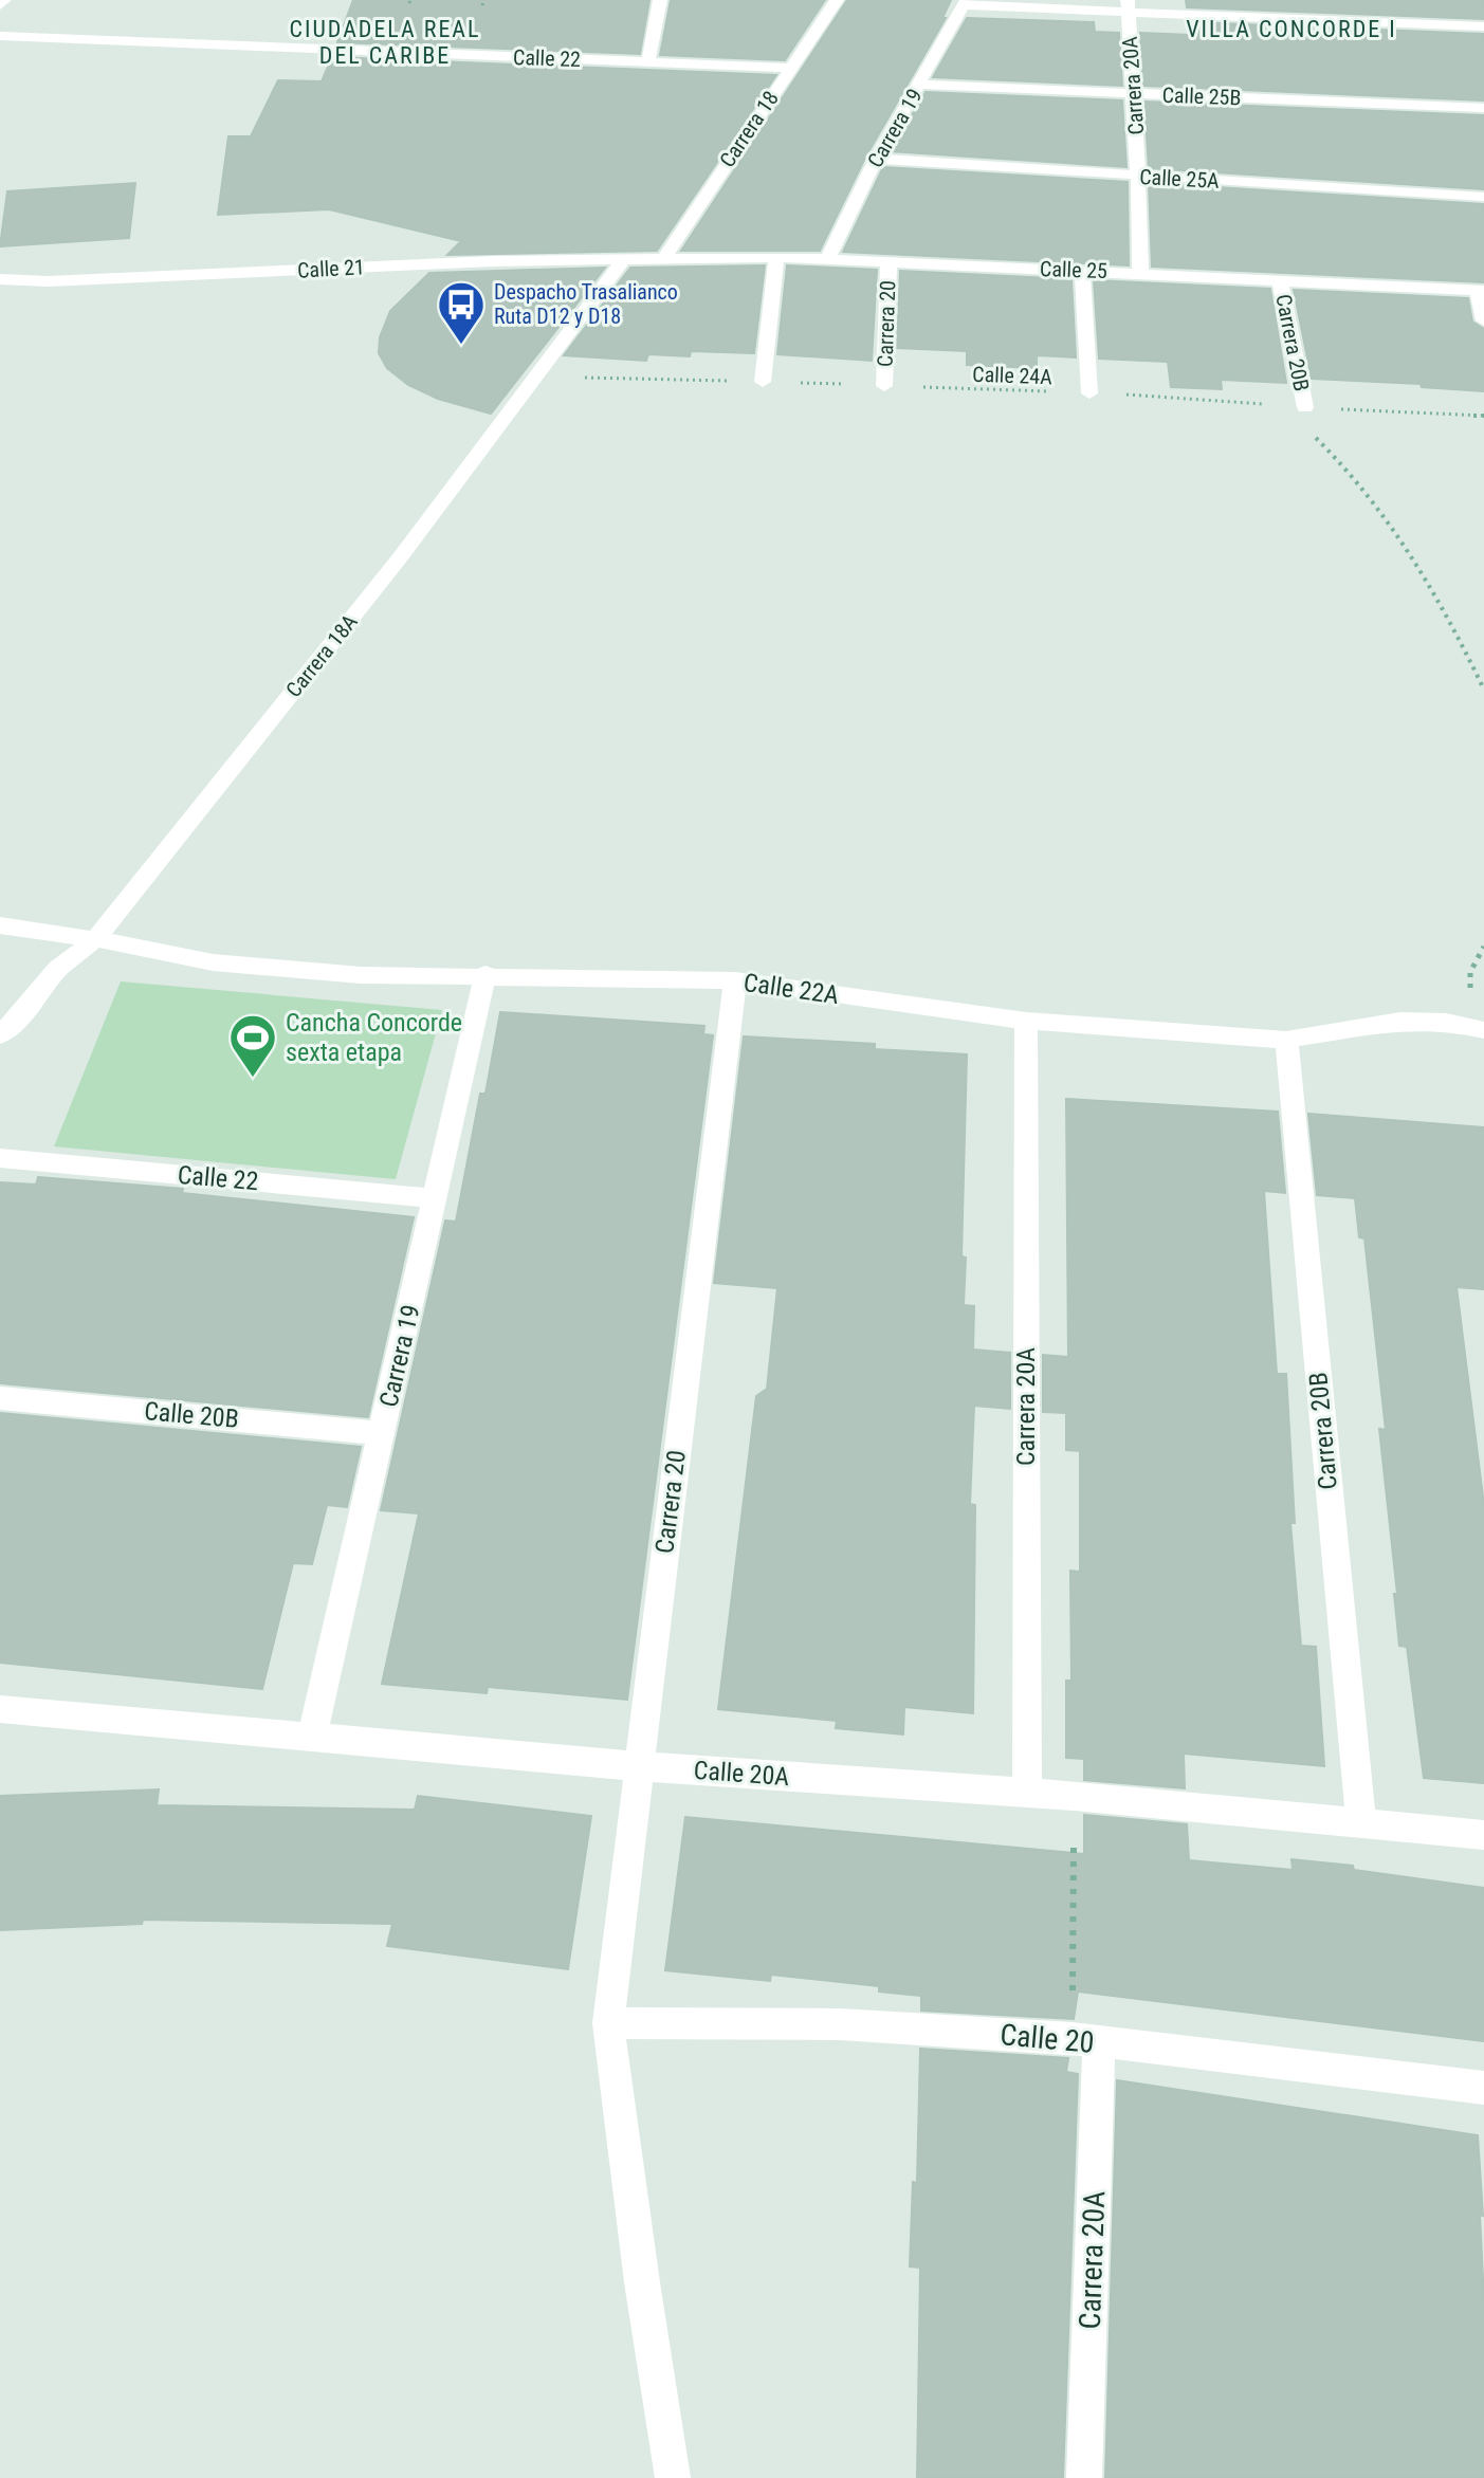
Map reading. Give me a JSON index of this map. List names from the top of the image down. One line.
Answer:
{"streets":{"street":["Calle 22","Carrera 20A","Calle 25B","Carrera 19","Carrera 18","Calle 25A","Calle 21","Calle 25","Carrera 20","Carrera 20B","Carrera 18A","Calle 22A","Calle 20B","Calle 20A","Calle 20"],"path":["Calle 24A"]},"crossings":[["Calle 22","Carrera 19"],["Calle 22","Carrera 18"],["Carrera 20A","Calle 25B"],["Carrera 20A","Calle 25A"],["Carrera 20A","Calle 25"],["Carrera 20A","Calle 22A"],["Carrera 20A","Calle 20A"],["Carrera 20A","Calle 20"],["Calle 25B","Carrera 19"],["Carrera 19","Calle 25A"],["Carrera 19","Calle 25"],["Carrera 19","Calle 22A"],["Carrera 19","Calle 20B"],["Carrera 19","Calle 20A"],["Carrera 18","Calle 21"],["Carrera 18","Calle 25"],["Calle 21","Calle 25"],["Calle 21","Carrera 18A"],["Calle 25","Carrera 20"],["Calle 25","Carrera 20B"],["Carrera 20","Calle 24A"],["Carrera 20","Calle 22A"],["Carrera 20","Calle 20A"],["Carrera 20","Calle 20"],["Carrera 20B","Calle 24A"],["Carrera 20B","Calle 22A"],["Carrera 20B","Calle 20A"],["Calle 24A","Carrera 18A"],["Carrera 18A","Calle 22A"]],"districts":["CIUDADELA REAL DEL CARIBE","VILLA CONCORDE I"],"places":{"bus stop":["Despacho Trasalianco Ruta D12 y D18"],"sports":["Cancha Concorde sexta etapa"]}}
